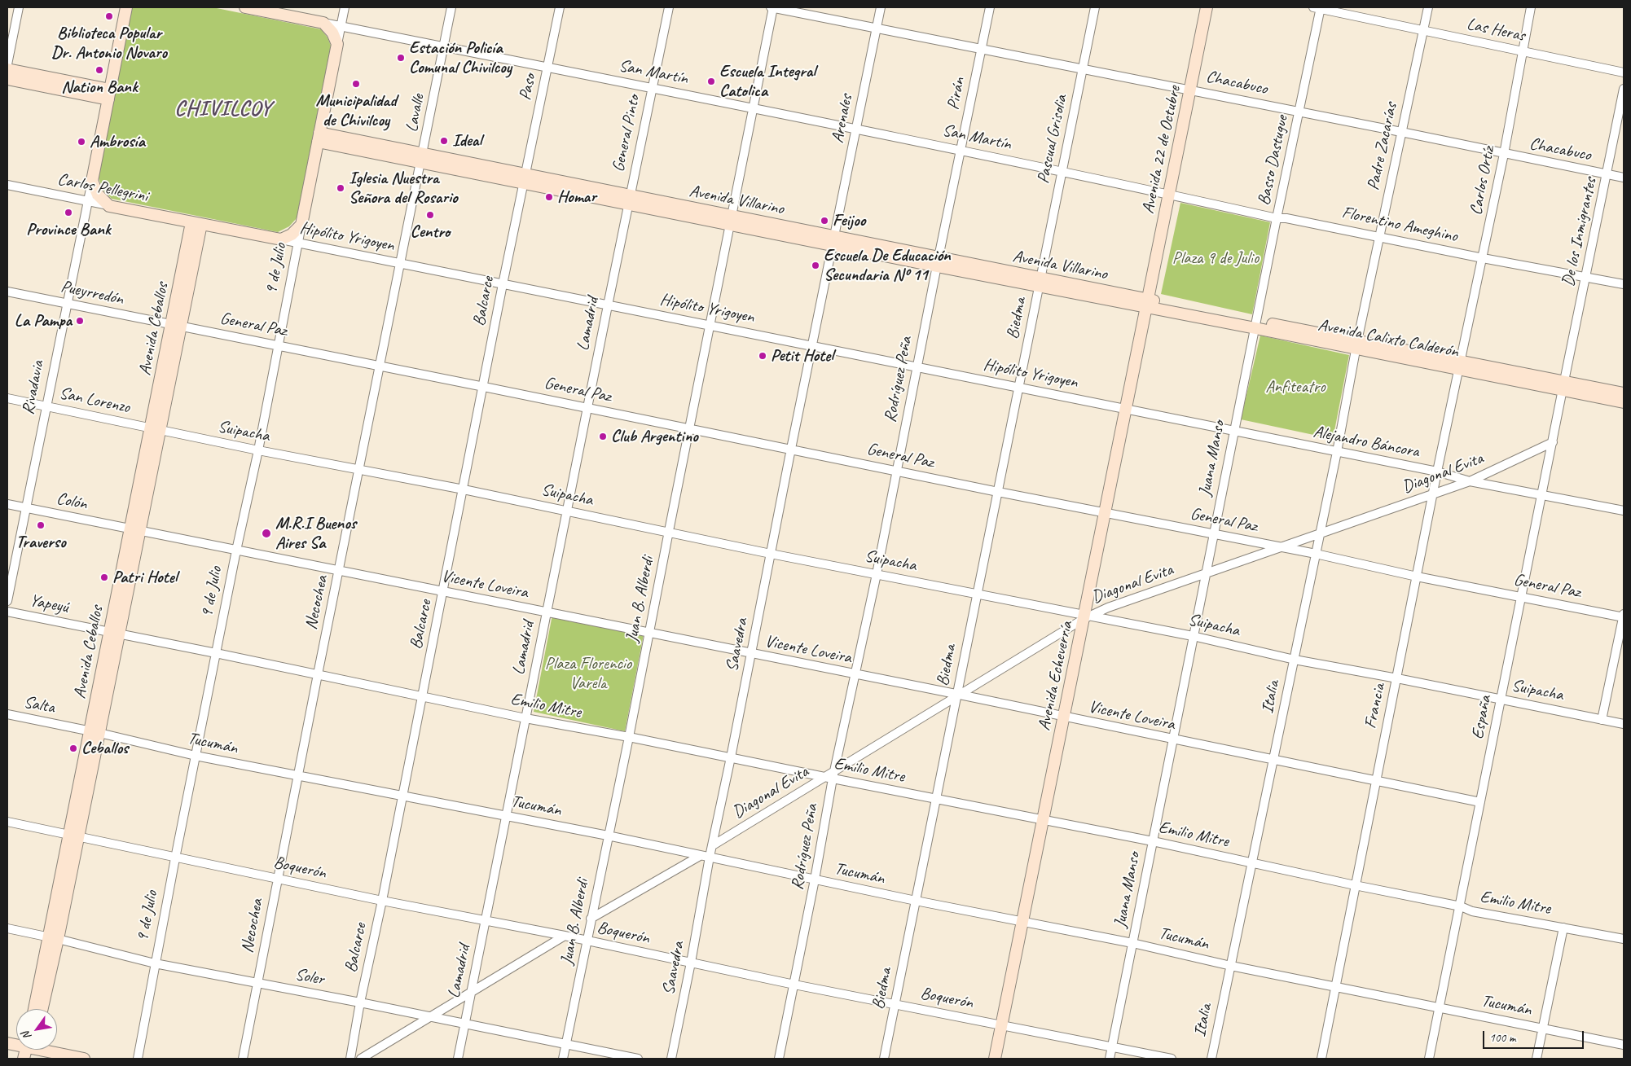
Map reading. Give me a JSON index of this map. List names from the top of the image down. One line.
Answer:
{"streets":{"main road":["San Martín","Avenida 22 de Octubre","Carlos Pellegrini","Avenida Villarino","Hipólito Yrigoyen","9 de Julio","Avenida Ceballos","Avenida Calixto Calderón","Rivadavia","Avenida Echeverría"],"street":["Las Heras","Chacabuco","Paso","Pirán","Lavalle","Arenales","General Pinto","Pascual Grisolia","Padre Zacarías","Basso Dastugue","Carlos Ortíz","Florentino Ameghino","De los Inmigrantes","Pueyrredón","Balcarce","Biedma","Lamadrid","General Paz","Rodríguez Peña","San Lorenzo","Suipacha","Alejandro Báncora","Juana Manso","Diagonal Evita","Colón","Vicente Loveira","Juan B. Alberdi","Necochea","Yapeyú","Saavedra","Italia","Salta","Emilio Mitre","Francia","España","Tucumán","Boquerón","Soler"]},"crossings":[["Las Heras","Padre Zacarías"],["Las Heras","Basso Dastugue"],["Las Heras","Carlos Ortíz"],["San Martín","Paso"],["San Martín","Pirán"],["San Martín","Lavalle"],["San Martín","Arenales"],["San Martín","General Pinto"],["San Martín","Pascual Grisolia"],["San Martín","Avenida 22 de Octubre"],["San Martín","Florentino Ameghino"],["San Martín","Juan B. Alberdi"],["Chacabuco","Pirán"],["Chacabuco","Arenales"],["Chacabuco","Pascual Grisolia"],["Chacabuco","Padre Zacarías"],["Chacabuco","Avenida 22 de Octubre"],["Chacabuco","Basso Dastugue"],["Chacabuco","Carlos Ortíz"],["Chacabuco","De los Inmigrantes"],["Chacabuco","Juan B. Alberdi"],["Paso","Avenida Villarino"],["Paso","Balcarce"],["Pirán","Avenida Villarino"],["Pirán","Rodríguez Peña"],["Lavalle","Avenida Villarino"],["Lavalle","Necochea"],["Arenales","Avenida Villarino"],["Arenales","Saavedra"],["General Pinto","Avenida Villarino"],["General Pinto","Lamadrid"],["Pascual Grisolia","Avenida Villarino"],["Pascual Grisolia","Biedma"],["Padre Zacarías","Florentino Ameghino"],["Padre Zacarías","Avenida Calixto Calderón"],["Padre Zacarías","Italia"],["Avenida 22 de Octubre","Avenida Villarino"],["Avenida 22 de Octubre","Florentino Ameghino"],["Avenida 22 de Octubre","Avenida Calixto Calderón"],["Avenida 22 de Octubre","Avenida Echeverría"],["Basso Dastugue","Florentino Ameghino"],["Basso Dastugue","Avenida Calixto Calderón"],["Basso Dastugue","Juana Manso"],["Carlos Ortíz","Florentino Ameghino"],["Carlos Ortíz","Avenida Calixto Calderón"],["Carlos Ortíz","Francia"],["Carlos Pellegrini","Hipólito Yrigoyen"],["Carlos Pellegrini","Avenida Ceballos"],["Carlos Pellegrini","Rivadavia"],["Avenida Villarino","9 de Julio"],["Avenida Villarino","Balcarce"],["Avenida Villarino","Biedma"],["Avenida Villarino","Lamadrid"],["Avenida Villarino","Avenida Calixto Calderón"],["Avenida Villarino","Rodríguez Peña"],["Avenida Villarino","Juan B. Alberdi"],["Avenida Villarino","Necochea"],["Avenida Villarino","Saavedra"],["Avenida Villarino","Avenida Echeverría"],["Florentino Ameghino","De los Inmigrantes"],["De los Inmigrantes","Avenida Calixto Calderón"],["De los Inmigrantes","España"],["Hipólito Yrigoyen","9 de Julio"],["Hipólito Yrigoyen","Balcarce"],["Hipólito Yrigoyen","Biedma"],["Hipólito Yrigoyen","Lamadrid"],["Hipólito Yrigoyen","Avenida Ceballos"],["Hipólito Yrigoyen","Rodríguez Peña"],["Hipólito Yrigoyen","Alejandro Báncora"],["Hipólito Yrigoyen","Juan B. Alberdi"],["Hipólito Yrigoyen","Necochea"],["Hipólito Yrigoyen","Saavedra"],["Hipólito Yrigoyen","Avenida Echeverría"],["9 de Julio","General Paz"],["9 de Julio","Suipacha"],["9 de Julio","Vicente Loveira"],["9 de Julio","Emilio Mitre"],["9 de Julio","Tucumán"],["9 de Julio","Boquerón"],["9 de Julio","Soler"],["Pueyrredón","General Paz"],["Pueyrredón","Avenida Ceballos"],["Pueyrredón","Rivadavia"],["Balcarce","General Paz"],["Balcarce","Suipacha"],["Balcarce","Vicente Loveira"],["Balcarce","Emilio Mitre"],["Balcarce","Tucumán"],["Balcarce","Boquerón"],["Balcarce","Soler"],["Biedma","General Paz"],["Biedma","Suipacha"],["Biedma","Diagonal Evita"],["Biedma","Vicente Loveira"],["Biedma","Emilio Mitre"],["Biedma","Tucumán"],["Biedma","Boquerón"],["Lamadrid","General Paz"],["Lamadrid","Suipacha"],["Lamadrid","Vicente Loveira"],["Lamadrid","Emilio Mitre"],["Lamadrid","Tucumán"],["Lamadrid","Boquerón"],["Lamadrid","Soler"],["General Paz","Avenida Ceballos"],["General Paz","Rodríguez Peña"],["General Paz","Juana Manso"],["General Paz","Diagonal Evita"],["General Paz","Juan B. Alberdi"],["General Paz","Necochea"],["General Paz","Saavedra"],["General Paz","Avenida Echeverría"],["General Paz","Italia"],["General Paz","Francia"],["General Paz","España"],["Avenida Ceballos","San Lorenzo"],["Avenida Ceballos","Suipacha"],["Avenida Ceballos","Colón"],["Avenida Ceballos","Vicente Loveira"],["Avenida Ceballos","Yapeyú"],["Avenida Ceballos","Salta"],["Avenida Ceballos","Emilio Mitre"],["Avenida Ceballos","Tucumán"],["Avenida Ceballos","Boquerón"],["Avenida Ceballos","Soler"],["Avenida Calixto Calderón","Juana Manso"],["Avenida Calixto Calderón","Avenida Echeverría"],["Avenida Calixto Calderón","Italia"],["Avenida Calixto Calderón","Francia"],["Avenida Calixto Calderón","España"],["Rodríguez Peña","Suipacha"],["Rodríguez Peña","Diagonal Evita"],["Rodríguez Peña","Vicente Loveira"],["Rodríguez Peña","Emilio Mitre"],["Rodríguez Peña","Tucumán"],["Rodríguez Peña","Boquerón"],["Rivadavia","San Lorenzo"],["Rivadavia","Colón"],["San Lorenzo","Suipacha"],["Suipacha","Juana Manso"],["Suipacha","Diagonal Evita"],["Suipacha","Juan B. Alberdi"],["Suipacha","Necochea"],["Suipacha","Saavedra"],["Suipacha","Avenida Echeverría"],["Suipacha","Italia"],["Suipacha","Francia"],["Suipacha","España"],["Alejandro Báncora","Juana Manso"],["Alejandro Báncora","Diagonal Evita"],["Alejandro Báncora","Avenida Echeverría"],["Alejandro Báncora","Italia"],["Alejandro Báncora","Francia"],["Alejandro Báncora","España"],["Juana Manso","Diagonal Evita"],["Juana Manso","Vicente Loveira"],["Juana Manso","Emilio Mitre"],["Juana Manso","Tucumán"],["Juana Manso","Boquerón"],["Diagonal Evita","Vicente Loveira"],["Diagonal Evita","Saavedra"],["Diagonal Evita","Avenida Echeverría"],["Diagonal Evita","Italia"],["Diagonal Evita","Emilio Mitre"],["Diagonal Evita","Francia"],["Diagonal Evita","España"],["Colón","Vicente Loveira"],["Vicente Loveira","Juan B. Alberdi"],["Vicente Loveira","Necochea"],["Vicente Loveira","Saavedra"],["Vicente Loveira","Avenida Echeverría"],["Vicente Loveira","Italia"],["Vicente Loveira","Francia"],["Vicente Loveira","España"],["Juan B. Alberdi","Emilio Mitre"],["Juan B. Alberdi","Tucumán"],["Juan B. Alberdi","Boquerón"],["Juan B. Alberdi","Soler"],["Necochea","Emilio Mitre"],["Necochea","Tucumán"],["Necochea","Boquerón"],["Necochea","Soler"],["Yapeyú","Emilio Mitre"],["Saavedra","Emilio Mitre"],["Saavedra","Tucumán"],["Saavedra","Boquerón"],["Avenida Echeverría","Emilio Mitre"],["Avenida Echeverría","Tucumán"],["Avenida Echeverría","Boquerón"],["Italia","Emilio Mitre"],["Italia","Tucumán"],["Salta","Tucumán"],["Emilio Mitre","Francia"],["Emilio Mitre","España"],["Francia","Tucumán"],["España","Tucumán"]],"districts":["CHIVILCOY"],"parks":["Plaza 9 de Julio","Anfiteatro","Plaza Florencio Varela"],"places":["Biblioteca Popular Dr. Antonio Novaro","Estación Policía Comunal Chivilcoy","Nation Bank","Escuela Integral Catolica","Municipalidad de Chivilcoy","Ideal","Ambrosía","Iglesia Nuestra Señora del Rosario","Homar","Province Bank","Centro","Feijoo","Escuela De Educación Secundaria Nº 11","La Pampa","Petit Hotel","Club Argentino","Traverso","M.R.I Buenos Aires Sa","Patri Hotel","Ceballos"],"scale_bar":"100 m","north":"bottom left"}
